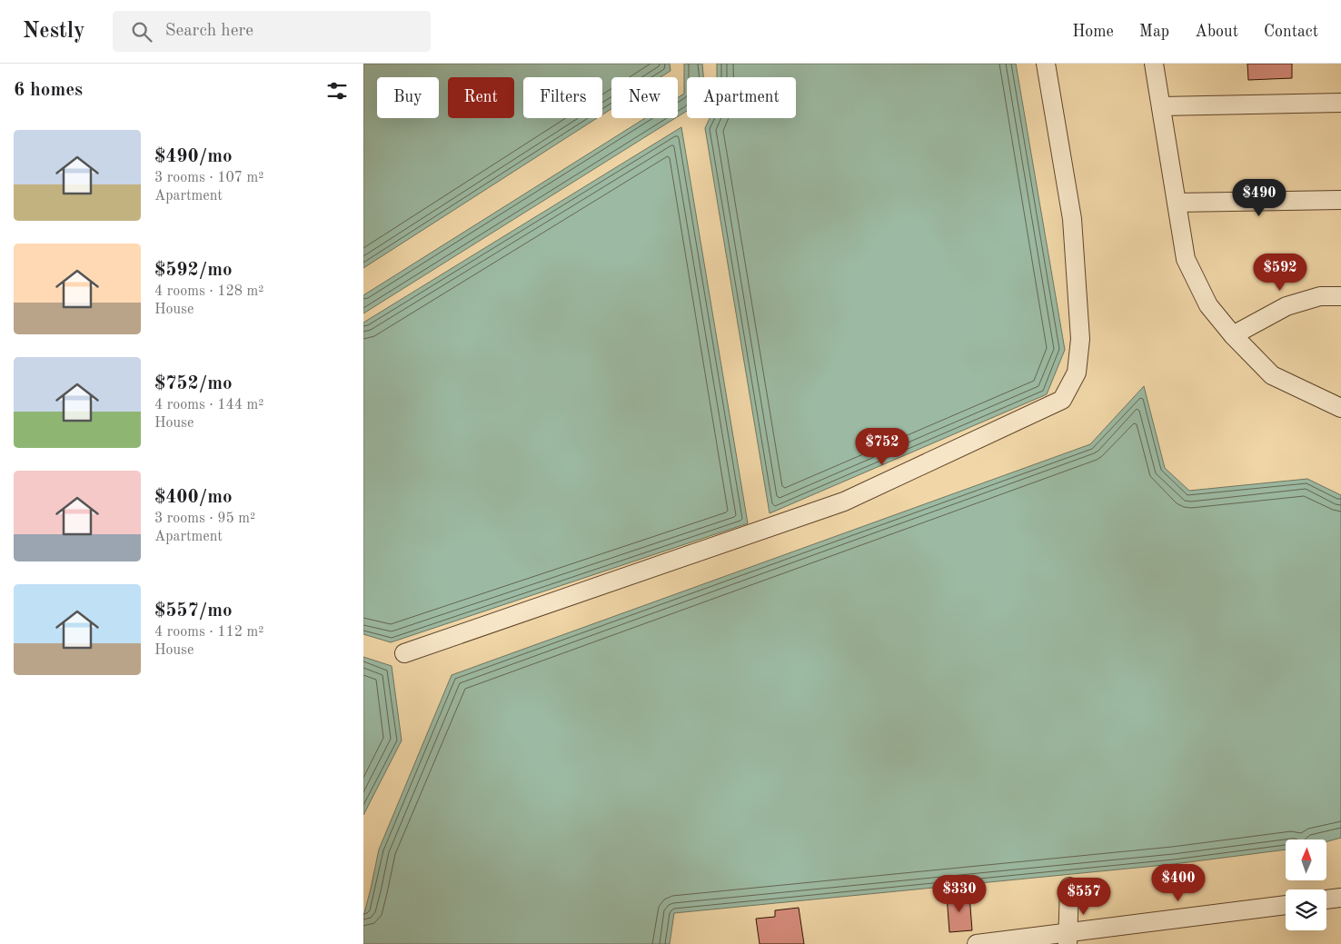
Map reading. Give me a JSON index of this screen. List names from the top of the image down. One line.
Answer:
{"north":"top","page":{"header":"Nestly","search":"Search here","nav":["Home","Map","About","Contact"],"heading":"6 homes","chip":["Buy","Rent","Filters","New","Apartment"],"list":[{"name":"$490/mo","note":"3 rooms · 107 m² · Apartment"},{"name":"$592/mo","note":"4 rooms · 128 m² · House"},{"name":"$752/mo","note":"4 rooms · 144 m² · House"},{"name":"$400/mo","note":"3 rooms · 95 m² · Apartment"},{"name":"$557/mo","note":"4 rooms · 112 m² · House"}],"price":["$490","$592","$752","$400","$330","$557"]}}
